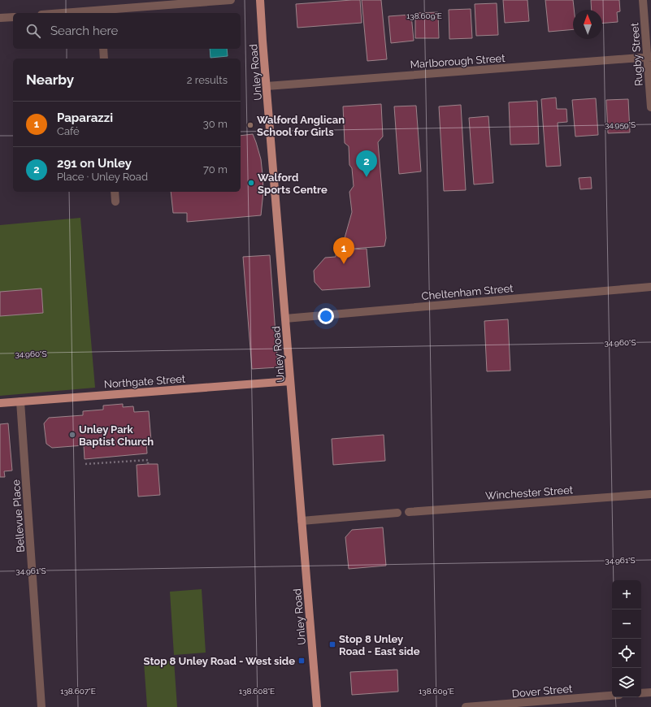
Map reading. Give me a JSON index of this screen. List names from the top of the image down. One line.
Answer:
{"streets":{"main road":["Unley Road","Northgate Street"],"street":["Rugby Street","Marlborough Street","Cheltenham Street","Winchester Street","Bellevue Place","Dover Street"]},"crossings":[["Rugby Street","Marlborough Street"],["Marlborough Street","Unley Road"],["Unley Road","Cheltenham Street"],["Unley Road","Northgate Street"],["Northgate Street","Bellevue Place"]],"places":{"other":["Walford Anglican School for Girls","Walford Sports Centre","Unley Park Baptist Church"],"transit":["Stop 8 Unley Road - East side","Stop 8 Unley Road - West side"]},"north":"top","page":{"search":"Search here","heading":["Nearby","2 results"],"list":[{"mark":"1","name":"Paparazzi","note":"Café","value":"30 m"},{"mark":"2","name":"291 on Unley","note":"Place · Unley Road","value":"70 m"}],"pins":["2","1"],"map_buttons":["+","−"]},"coordinates":["138.609°E","34.959°S","34.960°S","34.961°S","138.607°E","138.608°E"]}
